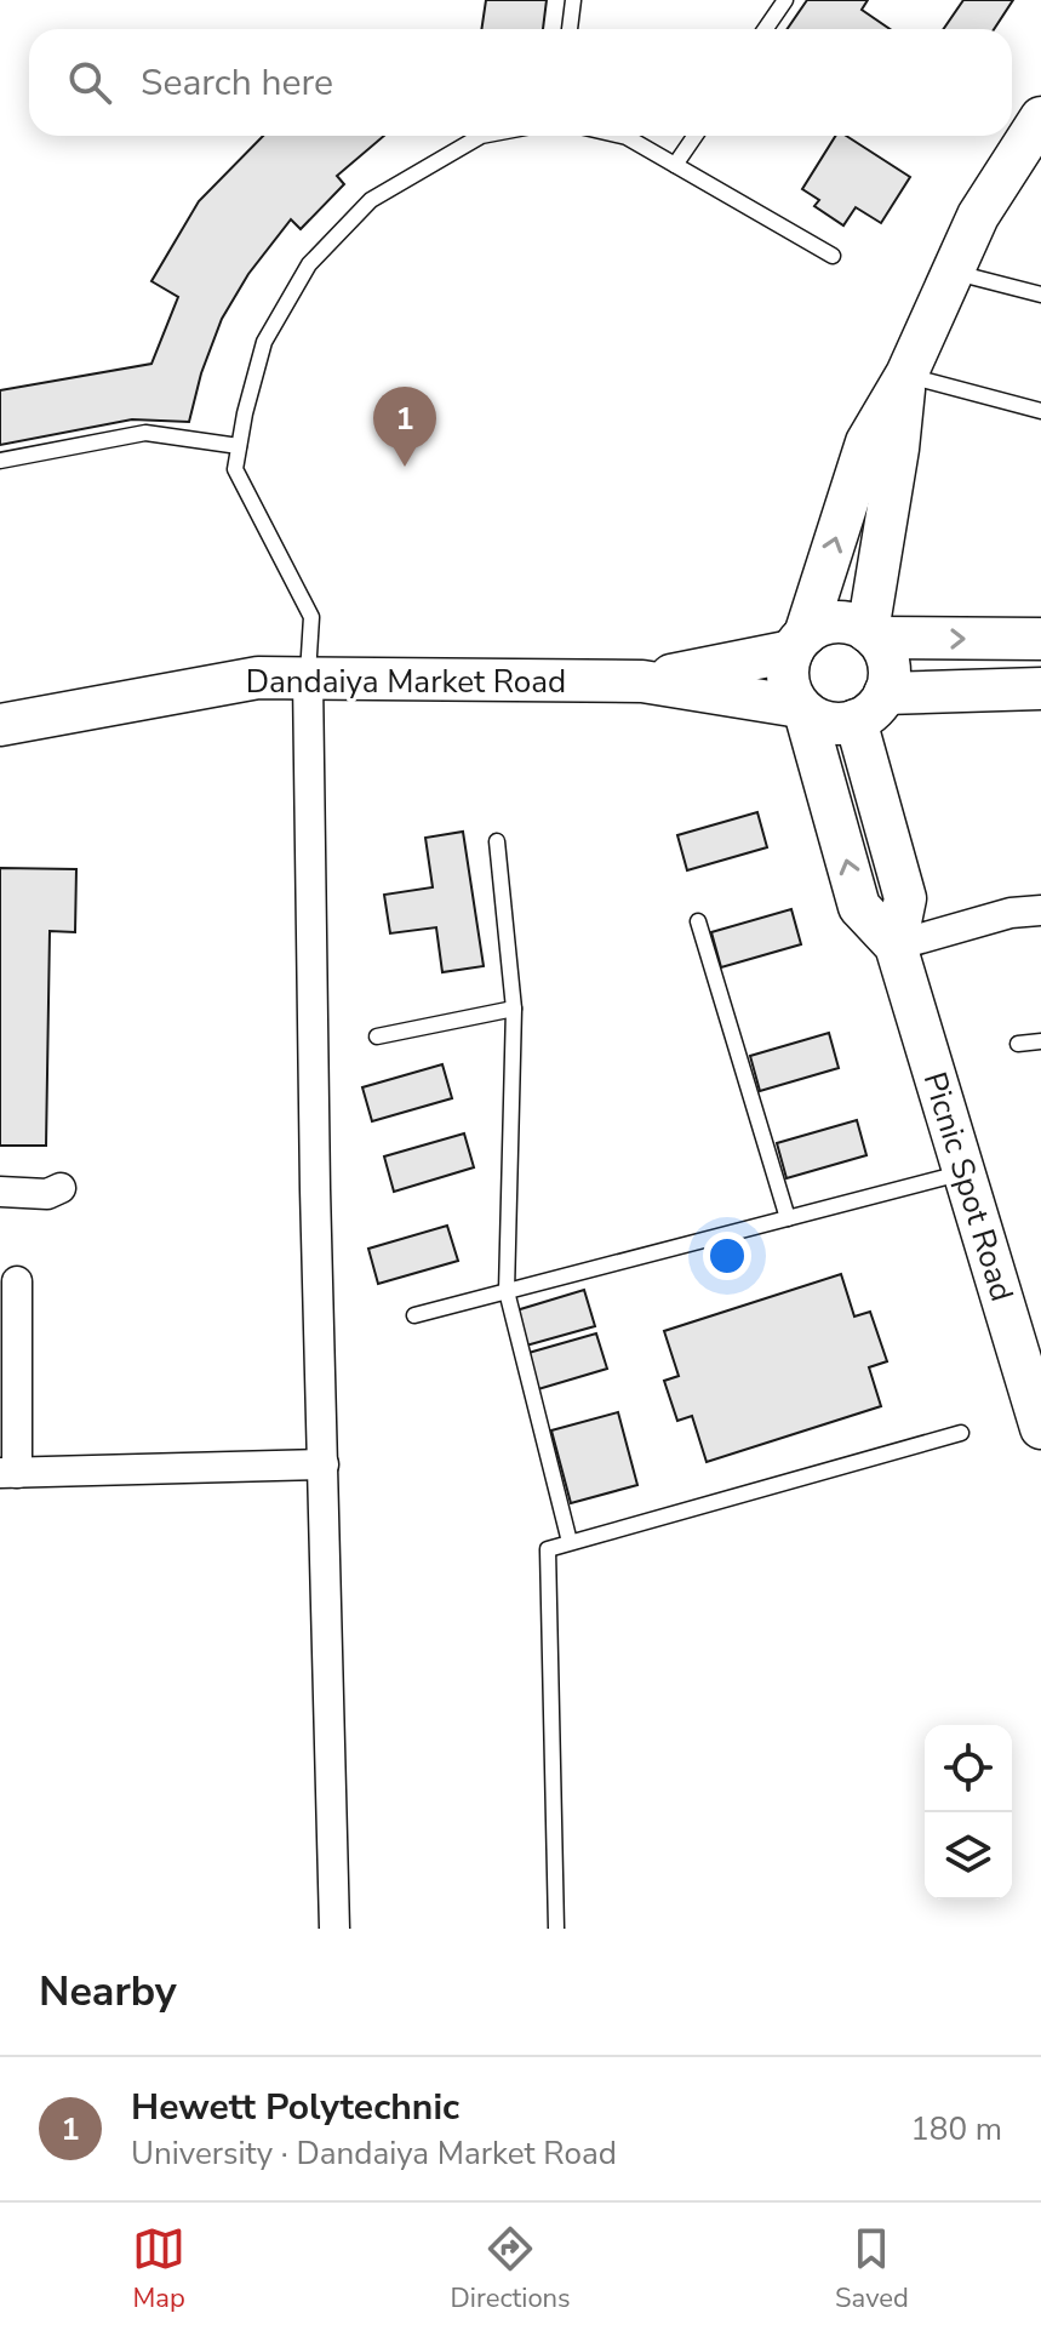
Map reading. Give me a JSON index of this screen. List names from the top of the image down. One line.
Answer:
{"streets":{"street":["Dandaiya Market Road","Picnic Spot Road"]},"page":{"search":"Search here","pins":"1","heading":"Nearby","list":[{"mark":"1","name":"Hewett Polytechnic","note":"University · Dandaiya Market Road","value":"180 m"}],"nav":["Map","Directions","Saved"]}}
